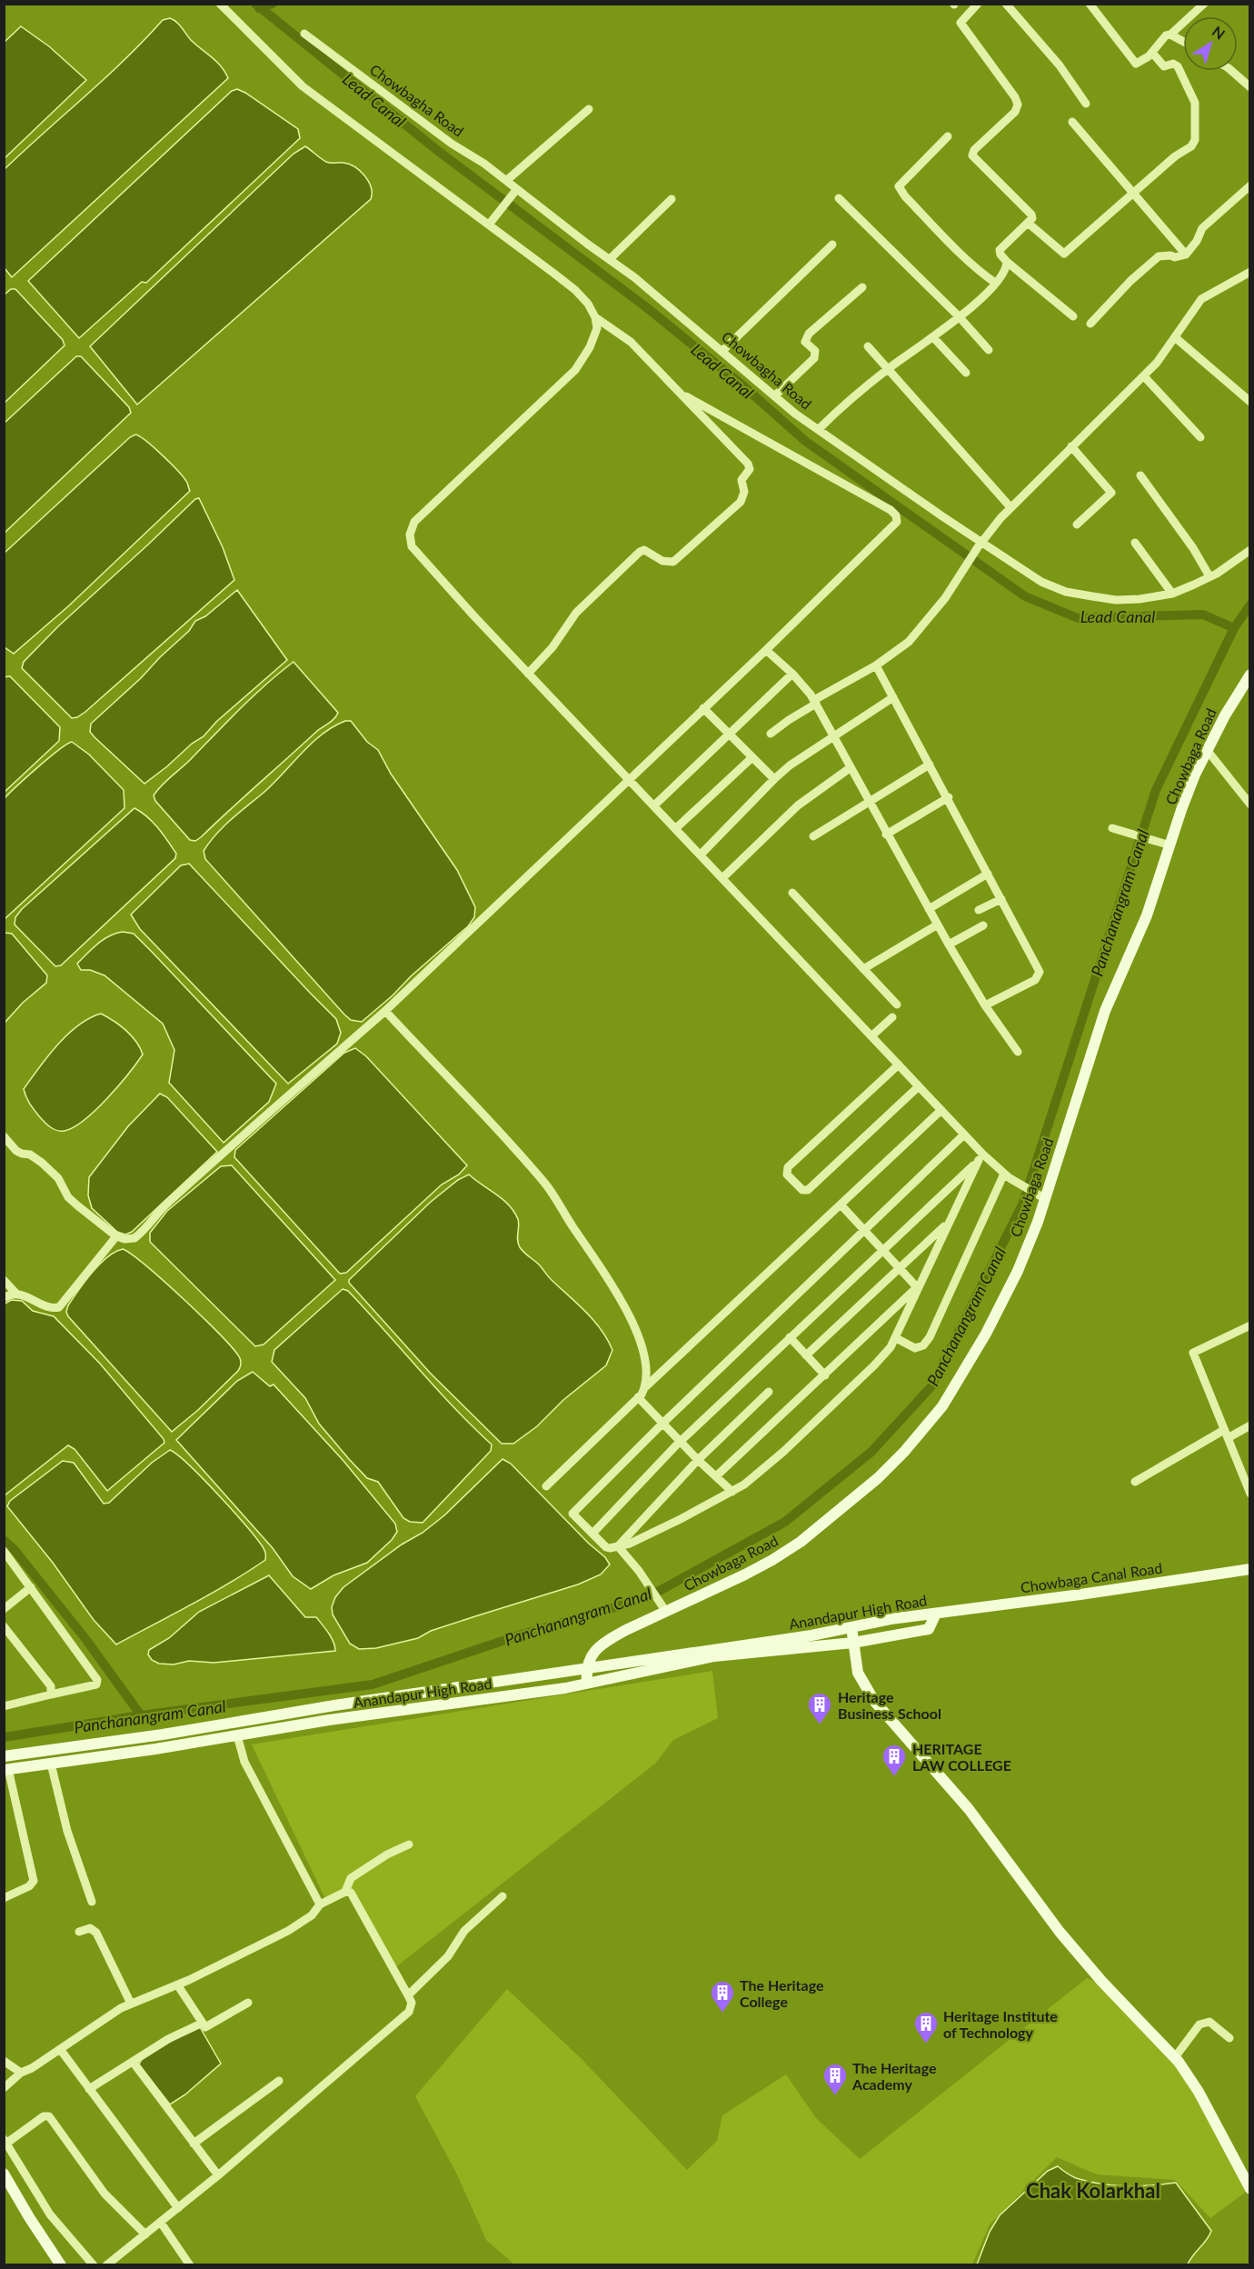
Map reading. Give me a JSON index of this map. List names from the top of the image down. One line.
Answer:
{"streets":{"main road":["Chowbaga Road","Chowbaga Canal Road","Anandapur High Road"],"street":["Chowbagha Road"]},"crossings":[["Chowbaga Road","Anandapur High Road"],["Chowbaga Canal Road","Anandapur High Road"]],"districts":["Chak Kolarkhal"],"water":["Lead Canal","Panchanangram Canal"],"places":{"building":["Heritage Business School","HERITAGE LAW COLLEGE","The Heritage College","Heritage Institute of Technology","The Heritage Academy"]},"north":"top right"}
